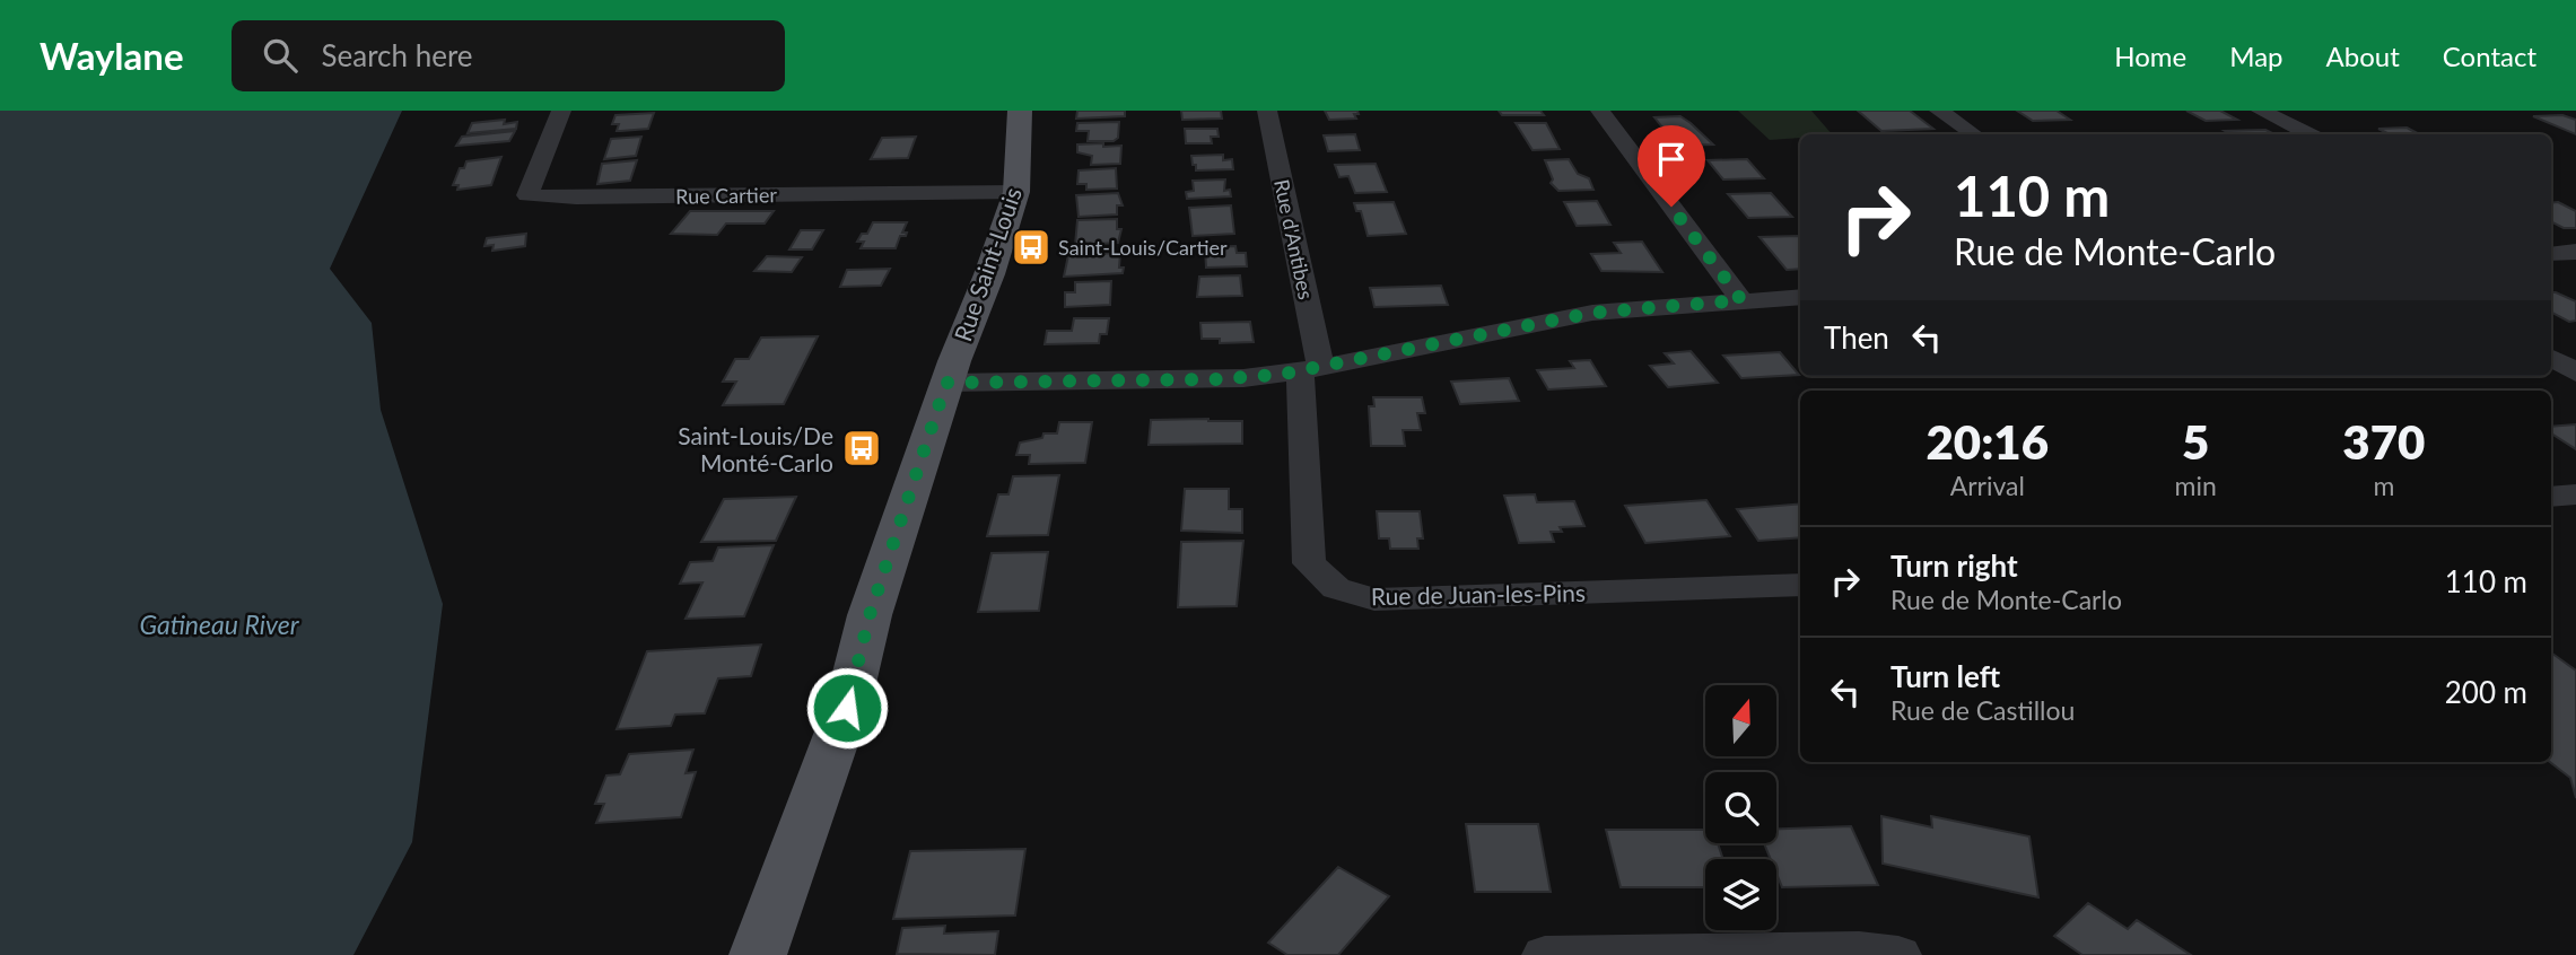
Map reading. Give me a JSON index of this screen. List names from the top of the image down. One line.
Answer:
{"streets":{"main road":["Rue Saint-Louis"],"street":["Rue Cartier","Rue d'Antibes","Rue de Juan-les-Pins"]},"crossings":[["Rue Cartier","Rue Saint-Louis"],["Rue d'Antibes","Rue de Juan-les-Pins"]],"water":["Gatineau River"],"places":{"bus stop":["Saint-Louis/Cartier","Saint-Louis/De Monté-Carlo"]},"north":"top","page":{"header":"Waylane","search":"Search here","nav":["Home","Map","About","Contact"],"turn":["110 m","Rue de Monte-Carlo"],"then":"Then","eta":["20:16","Arrival","5","min","370","m"],"list":[{"name":"Turn right","note":"Rue de Monte-Carlo","value":"110 m"},{"name":"Turn left","note":"Rue de Castillou","value":"200 m"}]}}
